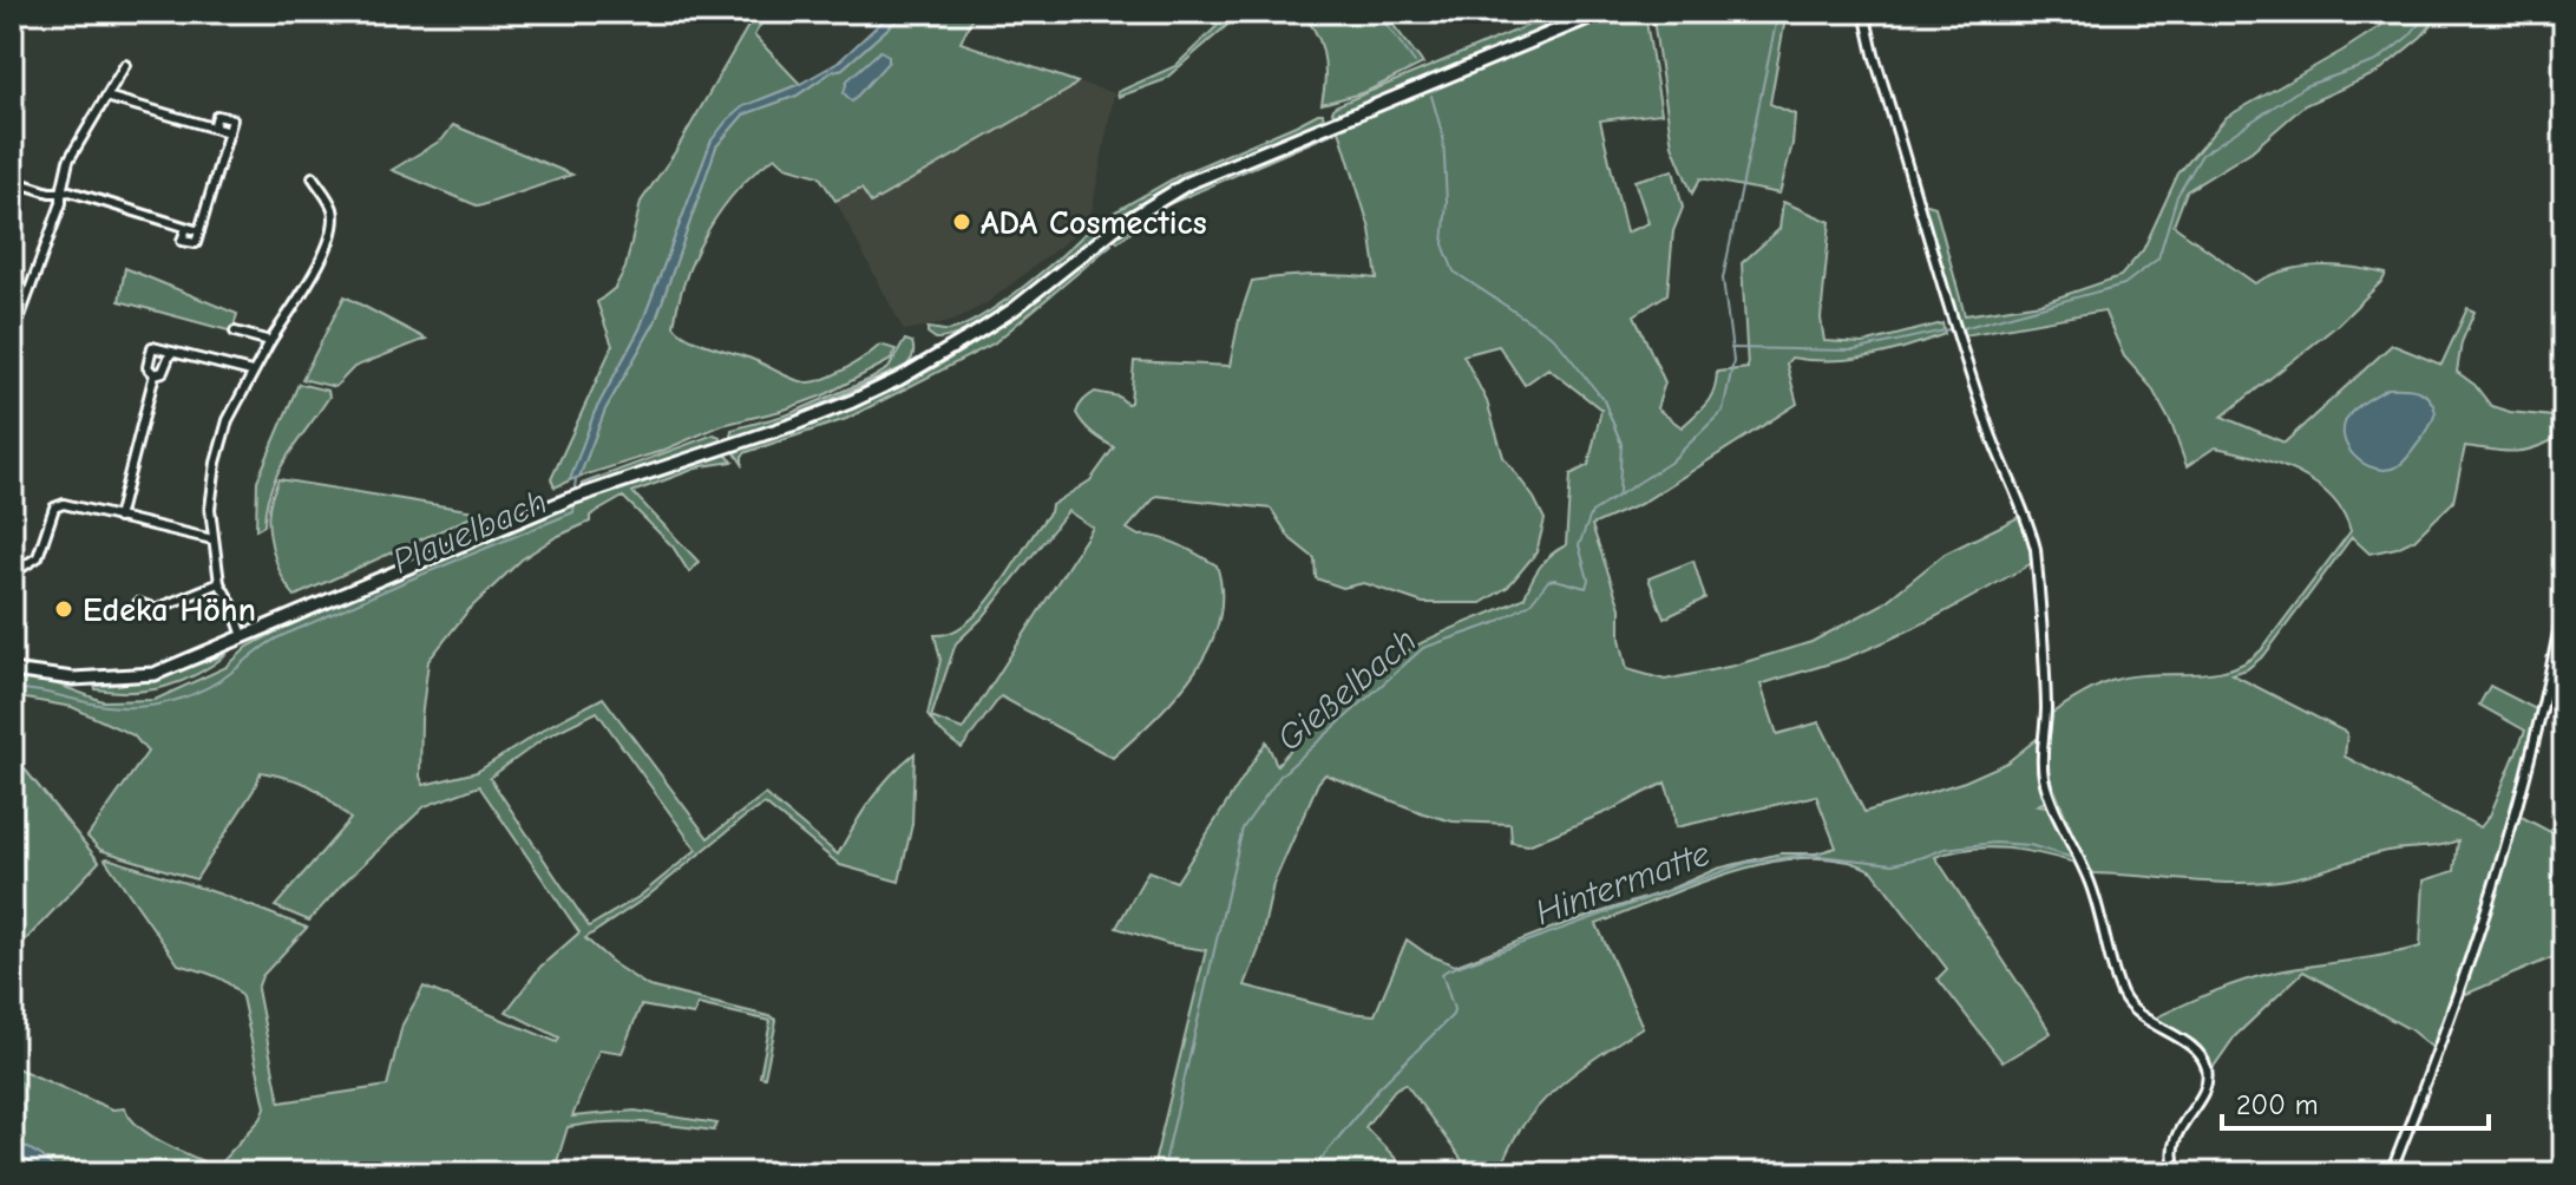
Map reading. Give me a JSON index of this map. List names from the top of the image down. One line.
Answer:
{"water":["Plauelbach","Gießelbach","Hintermatte"],"places":["ADA Cosmectics","Edeka Höhn"],"scale_bar":"200 m"}
